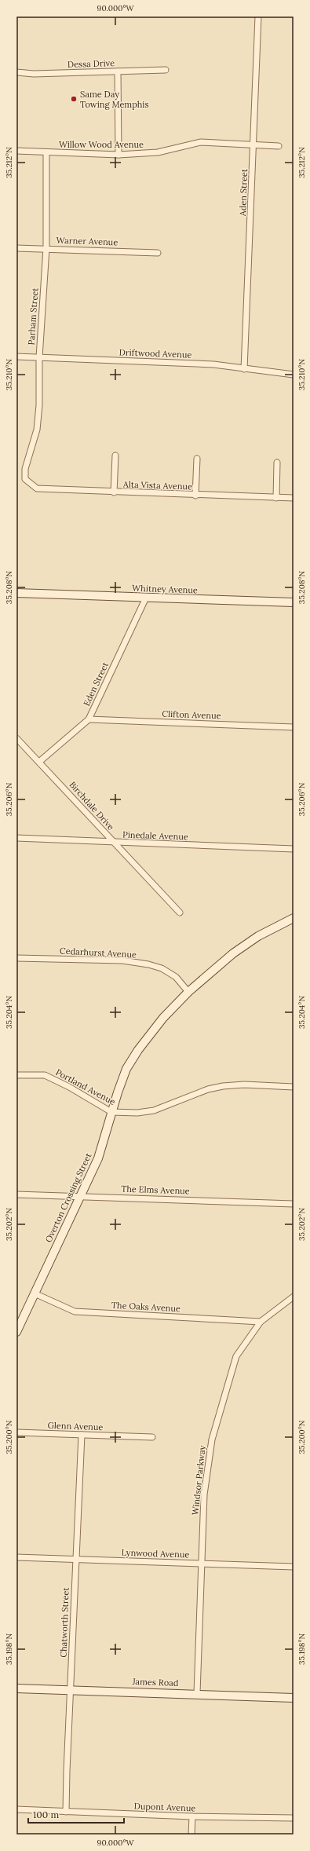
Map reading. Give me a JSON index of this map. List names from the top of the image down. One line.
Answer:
{"streets":{"main road":["Whitney Avenue","Overton Crossing Street","James Road"],"street":["Dessa Drive","Willow Wood Avenue","Aden Street","Warner Avenue","Parham Street","Driftwood Avenue","Alta Vista Avenue","Eden Street","Clifton Avenue","Birchdale Drive","Pinedale Avenue","Cedarhurst Avenue","Portland Avenue","The Elms Avenue","The Oaks Avenue","Glenn Avenue","Windsor Parkway","Lynwood Avenue","Chatworth Street","Dupont Avenue"]},"crossings":[["Willow Wood Avenue","Aden Street"],["Willow Wood Avenue","Parham Street"],["Aden Street","Driftwood Avenue"],["Warner Avenue","Parham Street"],["Parham Street","Driftwood Avenue"],["Parham Street","Alta Vista Avenue"],["Whitney Avenue","Eden Street"],["Eden Street","Clifton Avenue"],["Eden Street","Birchdale Drive"],["Birchdale Drive","Pinedale Avenue"],["Cedarhurst Avenue","Overton Crossing Street"],["Portland Avenue","Overton Crossing Street"],["The Elms Avenue","Overton Crossing Street"],["Overton Crossing Street","The Oaks Avenue"],["The Oaks Avenue","Windsor Parkway"],["Glenn Avenue","Chatworth Street"],["Windsor Parkway","Lynwood Avenue"],["Windsor Parkway","James Road"],["Lynwood Avenue","Chatworth Street"],["Chatworth Street","James Road"],["Chatworth Street","Dupont Avenue"]],"places":["Same Day Towing Memphis"],"scale_bar":"100 m","coordinates":["90.000°W","35.212°N","35.210°N","35.208°N","35.206°N","35.204°N","35.202°N","35.200°N","35.198°N"]}
